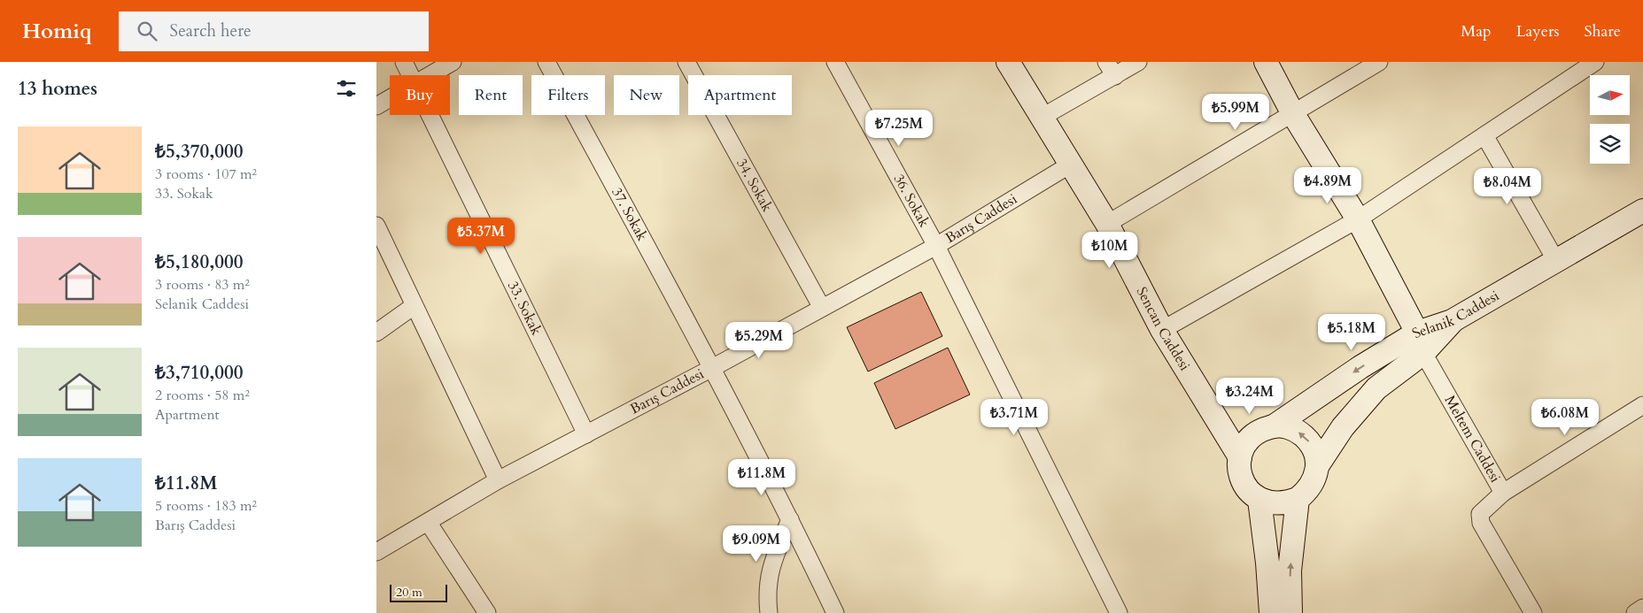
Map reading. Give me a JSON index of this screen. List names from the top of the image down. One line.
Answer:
{"streets":{"street":["34. Sokak","36. Sokak","37. Sokak","Barış Caddesi","33. Sokak","Selanik Caddesi","Sencan Caddesi","Meltem Caddesi"]},"crossings":[["34. Sokak","Barış Caddesi"],["36. Sokak","Barış Caddesi"],["37. Sokak","Barış Caddesi"],["Barış Caddesi","33. Sokak"],["Barış Caddesi","Sencan Caddesi"],["Selanik Caddesi","Sencan Caddesi"],["Selanik Caddesi","Meltem Caddesi"]],"scale_bar":"20 m","north":"right","page":{"header":"Homiq","search":"Search here","nav":["Map","Layers","Share"],"heading":"13 homes","chip":["Buy","Rent","Filters","New","Apartment"],"price":["₺5.99M","₺7.25M","₺4.89M","₺8.04M","₺5.37M","₺10M","₺5.18M","₺5.29M","₺3.24M","₺3.71M","₺6.08M","₺11.8M","₺9.09M"],"list":[{"name":"₺5,370,000","note":"3 rooms · 107 m² · 33. Sokak"},{"name":"₺5,180,000","note":"3 rooms · 83 m² · Selanik Caddesi"},{"name":"₺3,710,000","note":"2 rooms · 58 m² · Apartment"},{"name":"₺11.8M","note":"5 rooms · 183 m² · Barış Caddesi"}],"scale":"20 m"}}
